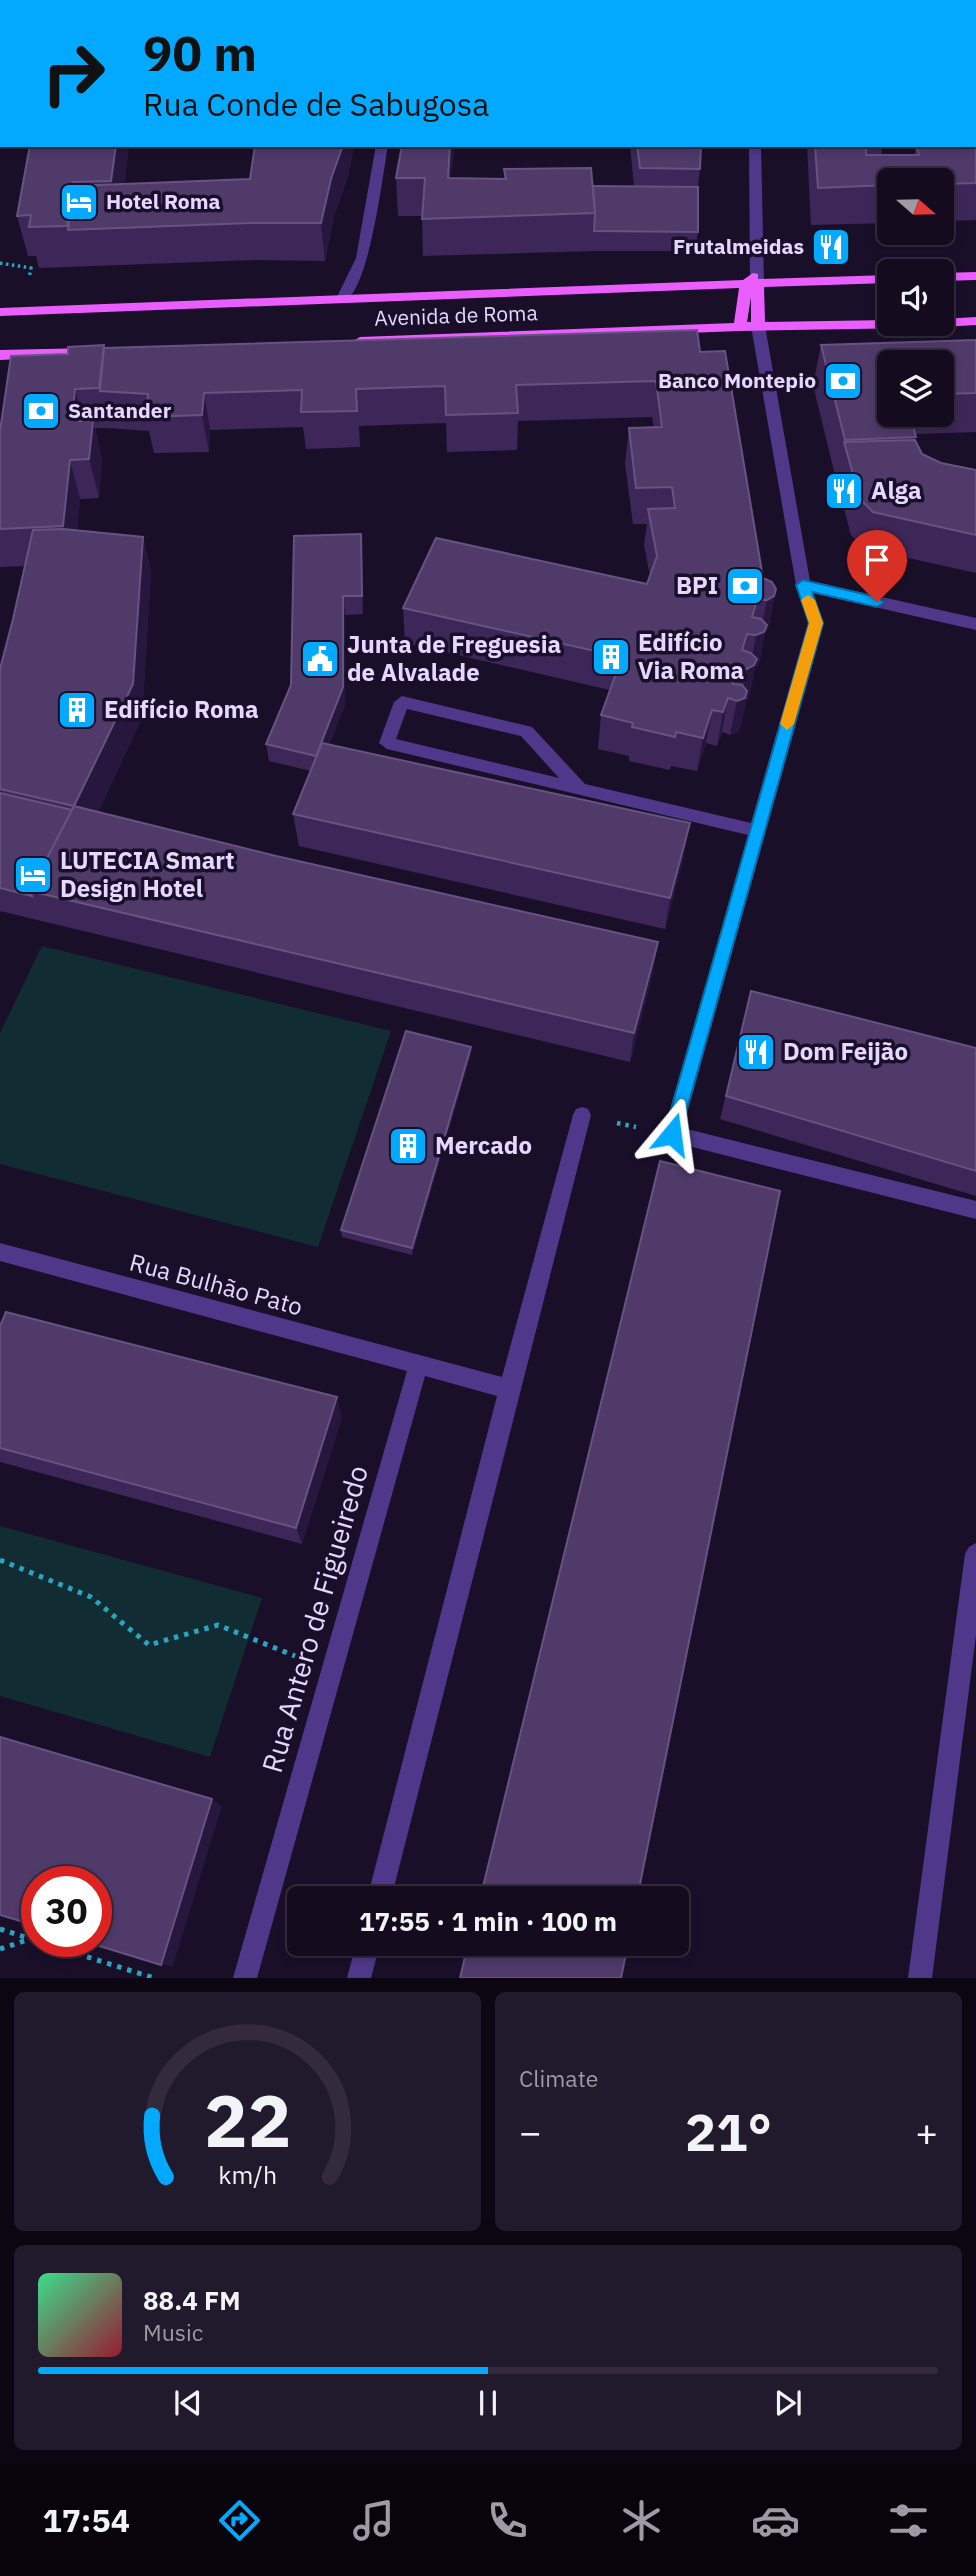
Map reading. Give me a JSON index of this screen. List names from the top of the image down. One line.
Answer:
{"streets":{"main road":["Avenida de Roma"],"street":["Rua Bulhão Pato","Rua Antero de Figueiredo"]},"crossings":[["Rua Bulhão Pato","Rua Antero de Figueiredo"]],"places":{"hotel":["Hotel Roma","LUTECIA Smart Design Hotel"],"restaurant":["Frutalmeidas","Alga","Dom Feijão"],"bank":["Banco Montepio","Santander","BPI"],"building":["Edifício Via Roma","Edifício Roma","Mercado"],"public building":["Junta de Freguesia de Alvalade"]},"north":"right","page":{"turn":["90 m","Rua Conde de Sabugosa"],"limit":"30","trip":"17:55 · 1 min · 100 m","tile":"Climate","heat":["−","21°","+"],"song":["88.4 FM","Music"],"tabs":"17:54","gauge":["22","km/h"]}}
